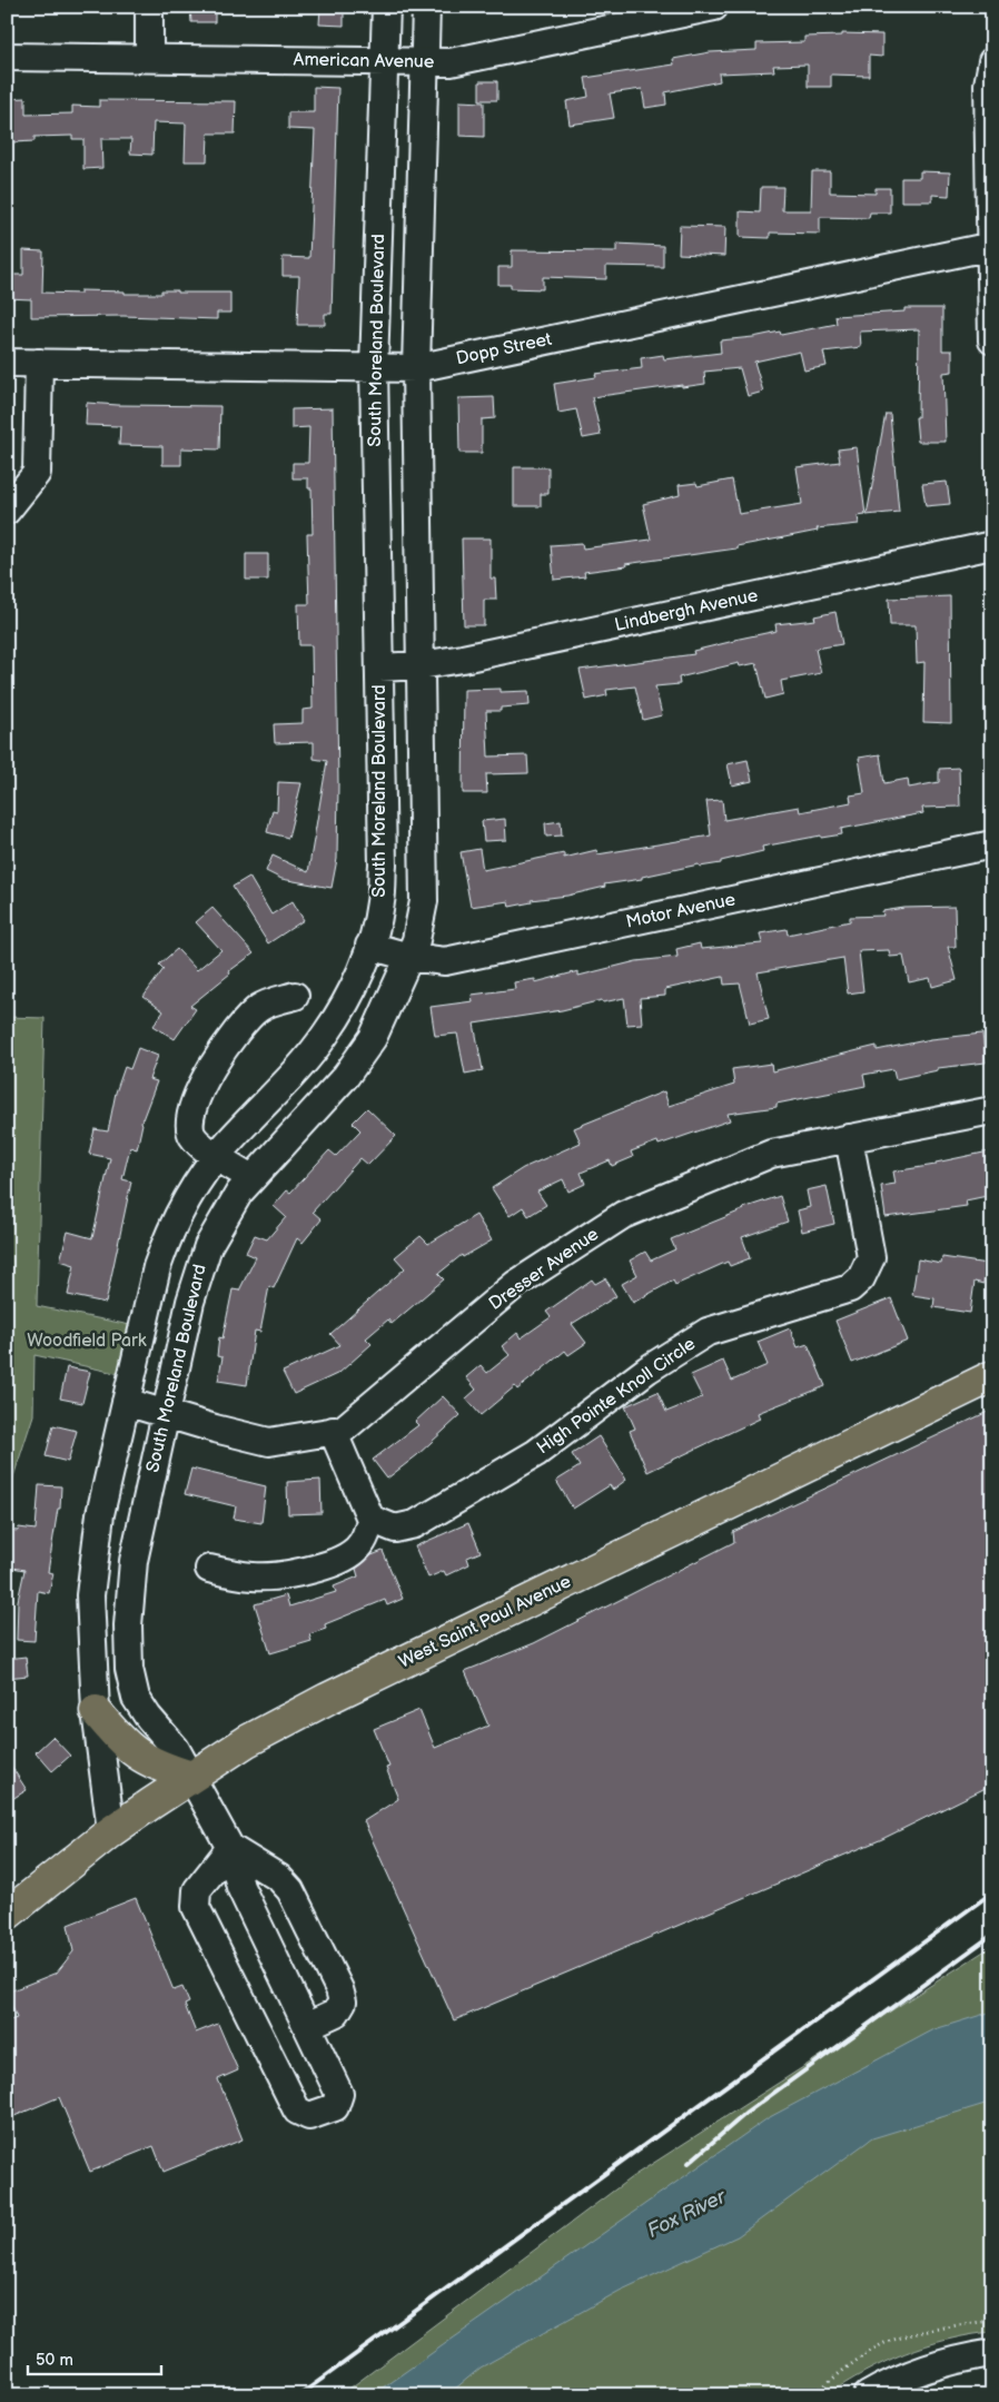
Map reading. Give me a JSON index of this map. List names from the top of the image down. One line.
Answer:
{"streets":{"main road":["West Saint Paul Avenue"],"street":["American Avenue","South Moreland Boulevard","Dopp Street","Lindbergh Avenue","Motor Avenue","Dresser Avenue","High Pointe Knoll Circle"]},"crossings":[["American Avenue","South Moreland Boulevard"],["South Moreland Boulevard","Dopp Street"],["South Moreland Boulevard","Lindbergh Avenue"],["South Moreland Boulevard","Motor Avenue"],["South Moreland Boulevard","Dresser Avenue"],["South Moreland Boulevard","West Saint Paul Avenue"],["Dresser Avenue","High Pointe Knoll Circle"]],"water":["Fox River"],"parks":["Woodfield Park"],"scale_bar":"50 m"}
